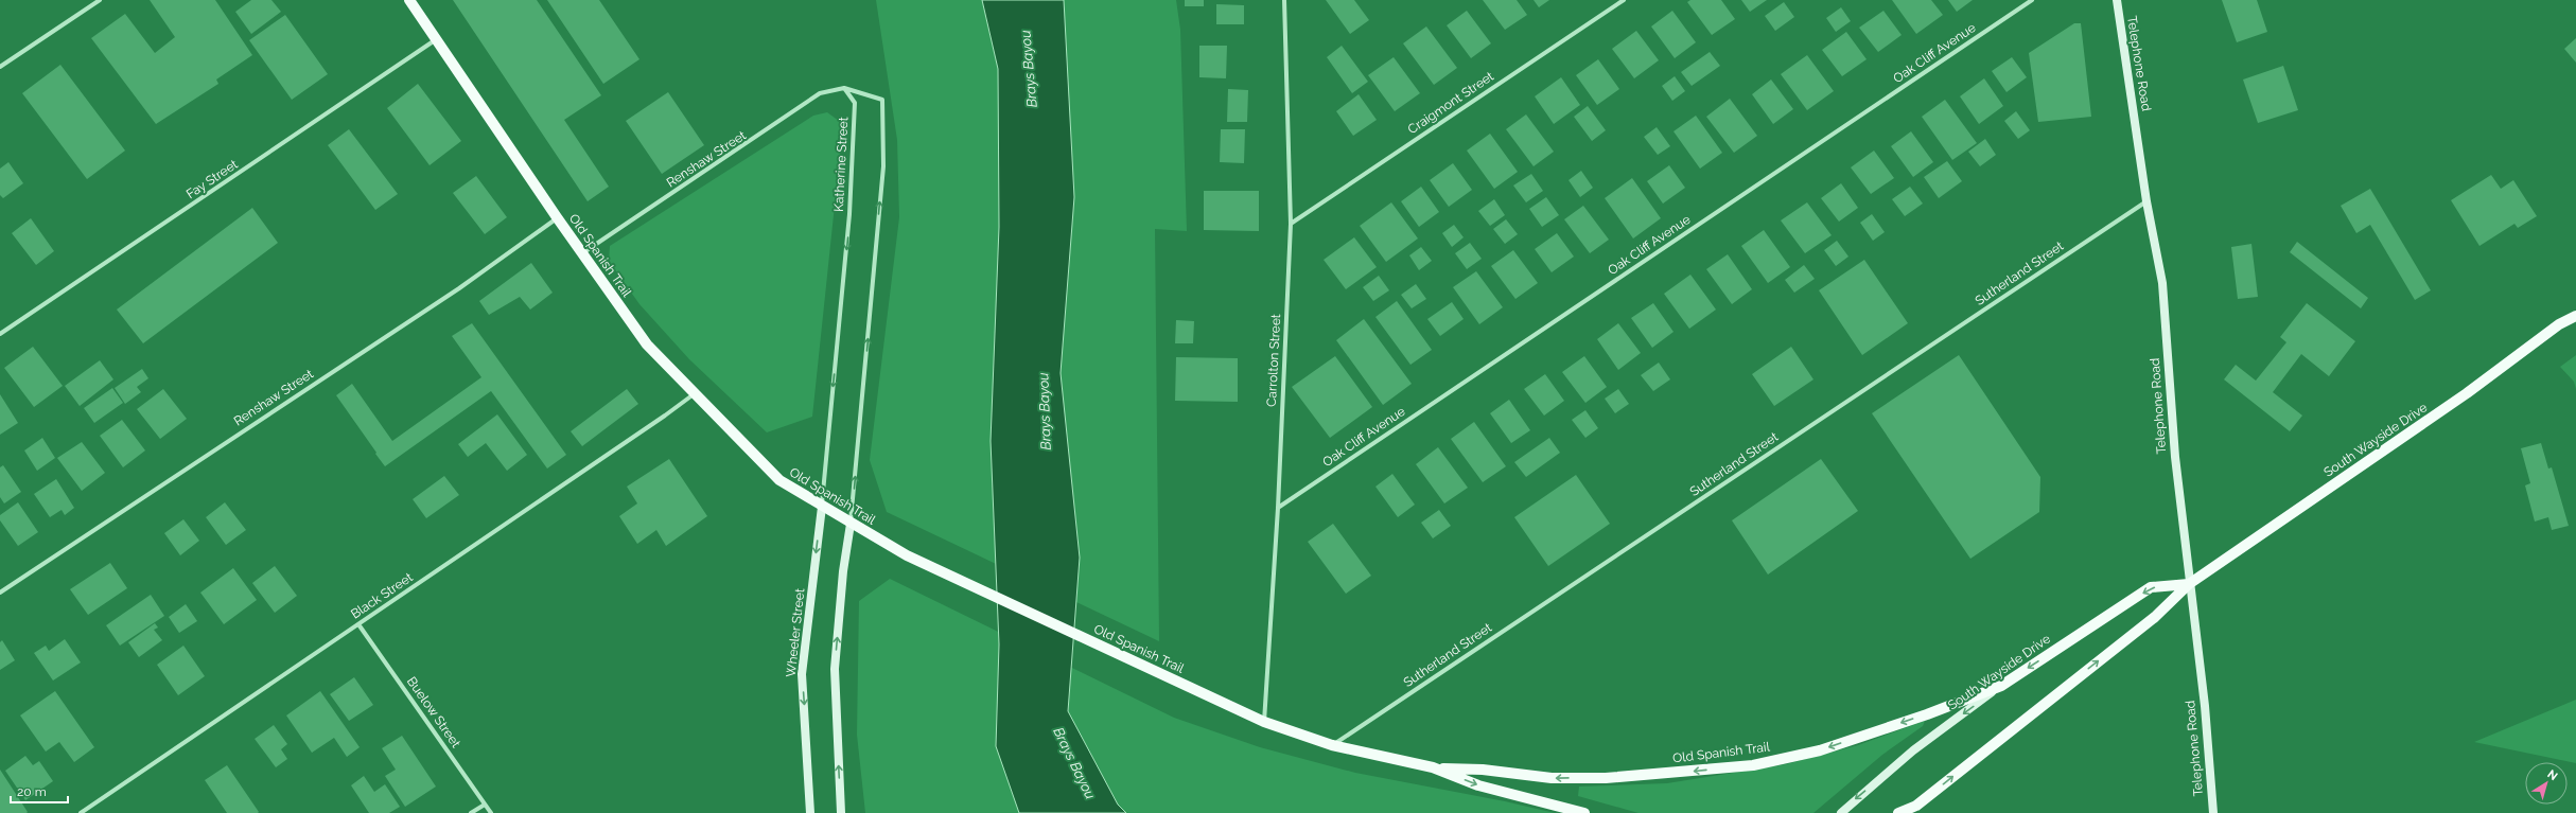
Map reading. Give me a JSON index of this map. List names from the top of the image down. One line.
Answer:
{"streets":{"main road":["Telephone Road","Old Spanish Trail","South Wayside Drive","Wheeler Street"],"street":["Oak Cliff Avenue","Craigmont Street","Renshaw Street","Katherine Street","Fay Street","Sutherland Street","Carrolton Street","Black Street","Buelow Street"]},"crossings":[["Oak Cliff Avenue","Carrolton Street"],["Telephone Road","Sutherland Street"],["Telephone Road","South Wayside Drive"],["Craigmont Street","Carrolton Street"],["Renshaw Street","Katherine Street"],["Renshaw Street","Old Spanish Trail"],["Katherine Street","Old Spanish Trail"],["Katherine Street","Wheeler Street"],["Fay Street","Old Spanish Trail"],["Old Spanish Trail","Sutherland Street"],["Old Spanish Trail","Carrolton Street"],["Old Spanish Trail","South Wayside Drive"],["Old Spanish Trail","Black Street"],["Old Spanish Trail","Wheeler Street"],["Black Street","Buelow Street"]],"water":["Brays Bayou"],"scale_bar":"20 m","north":"top right"}
